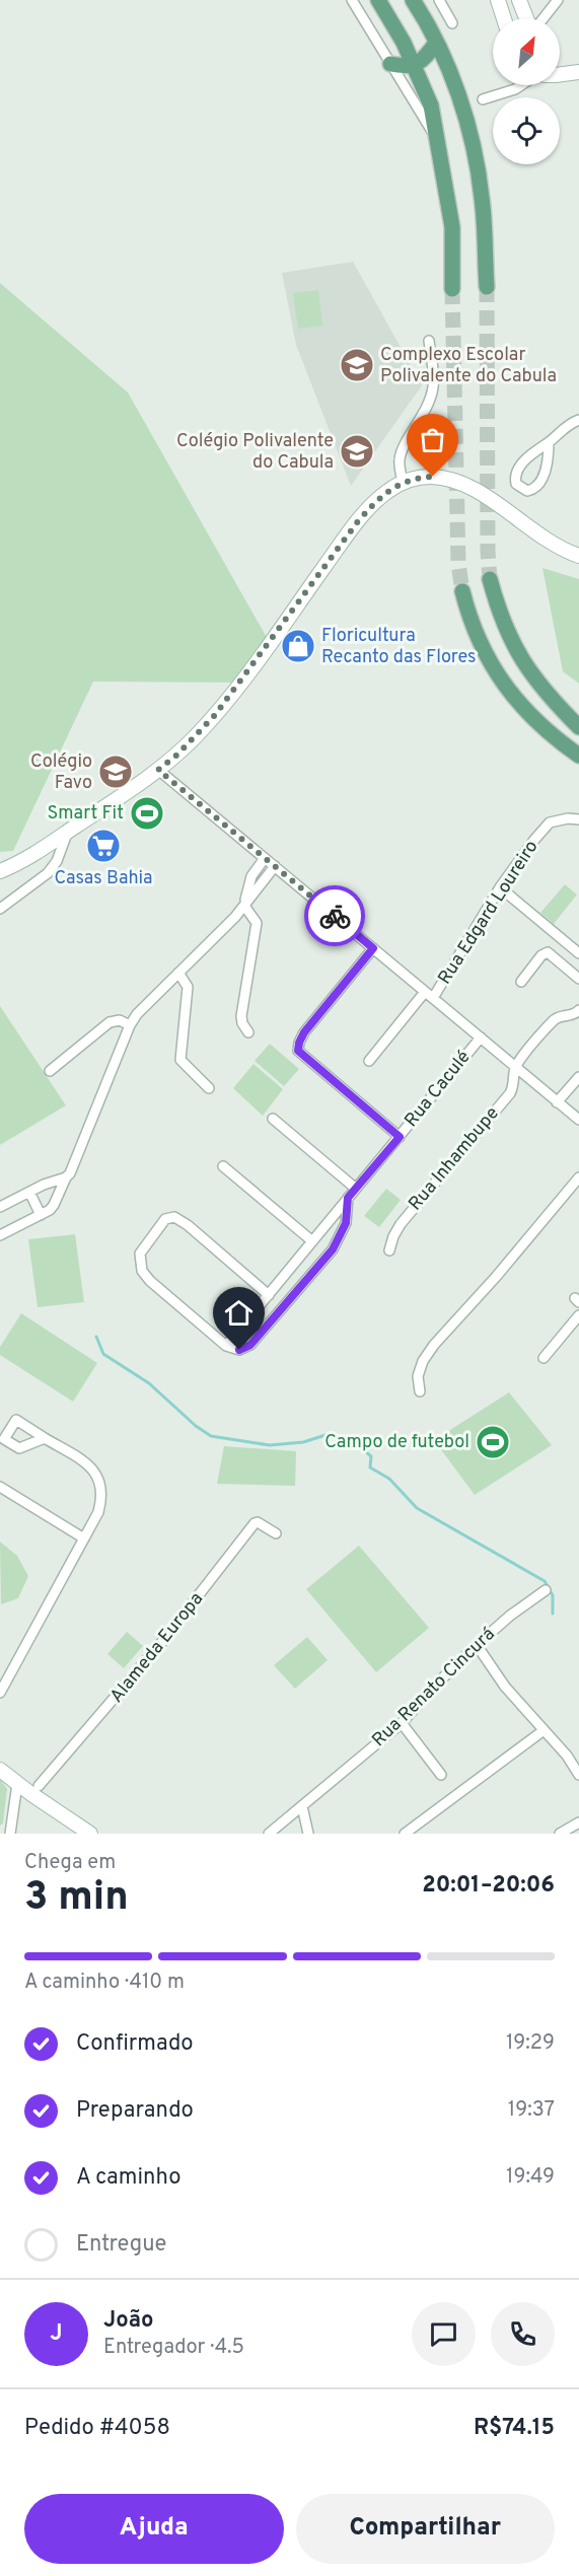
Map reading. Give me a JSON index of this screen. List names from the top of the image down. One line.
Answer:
{"streets":{"street":["Rua Edgard Loureiro","Rua Caculé","Rua Inhambupe","Alameda Europa","Rua Renato Cincurá"]},"places":{"school or university":["Complexo Escolar Polivalente do Cabula","Colégio Polivalente do Cabula","Colégio Favo"],"shop":["Floricultura Recanto das Flores"],"sports":["Smart Fit","Campo de futebol"],"supermarket":["Casas Bahia"]},"north":"top right","page":{"heading":["3 min","Chega em","20:01–20:06"],"panel":["João","Entregador · 4.5","Pedido #4058","R$74.15"],"bar":"A caminho · 410 m","list":[["Confirmado","19:29"],["Preparando","19:37"],["A caminho","19:49"],"Entregue"],"round":"J","buttons":["Ajuda","Compartilhar"]}}
